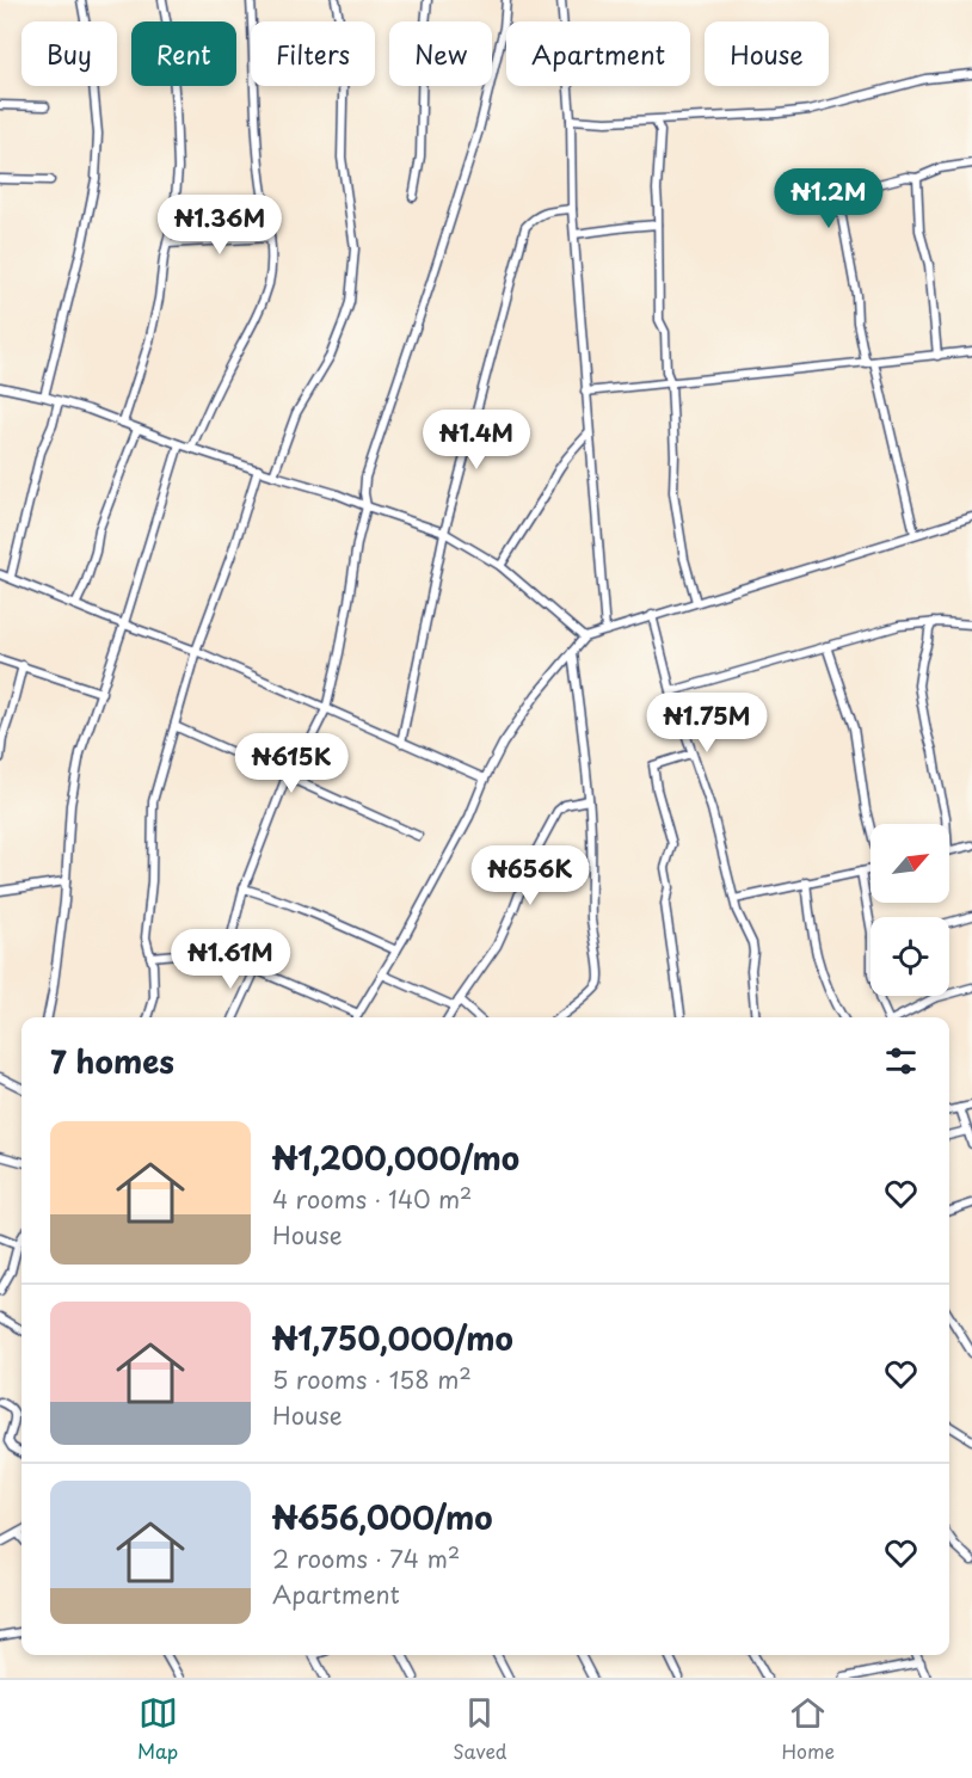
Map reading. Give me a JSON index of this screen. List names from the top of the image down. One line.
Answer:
{"north":"top right","page":{"chip":["Buy","Rent","Filters","New","Apartment","House"],"price":["₦1.2M","₦1.36M","₦1.4M","₦1.75M","₦615K","₦656K","₦1.61M"],"heading":"7 homes","list":[{"name":"₦1,200,000/mo","note":"4 rooms · 140 m² · House"},{"name":"₦1,750,000/mo","note":"5 rooms · 158 m² · House"},{"name":"₦656,000/mo","note":"2 rooms · 74 m² · Apartment"}],"tabs":["Map","Saved","Home"]}}
